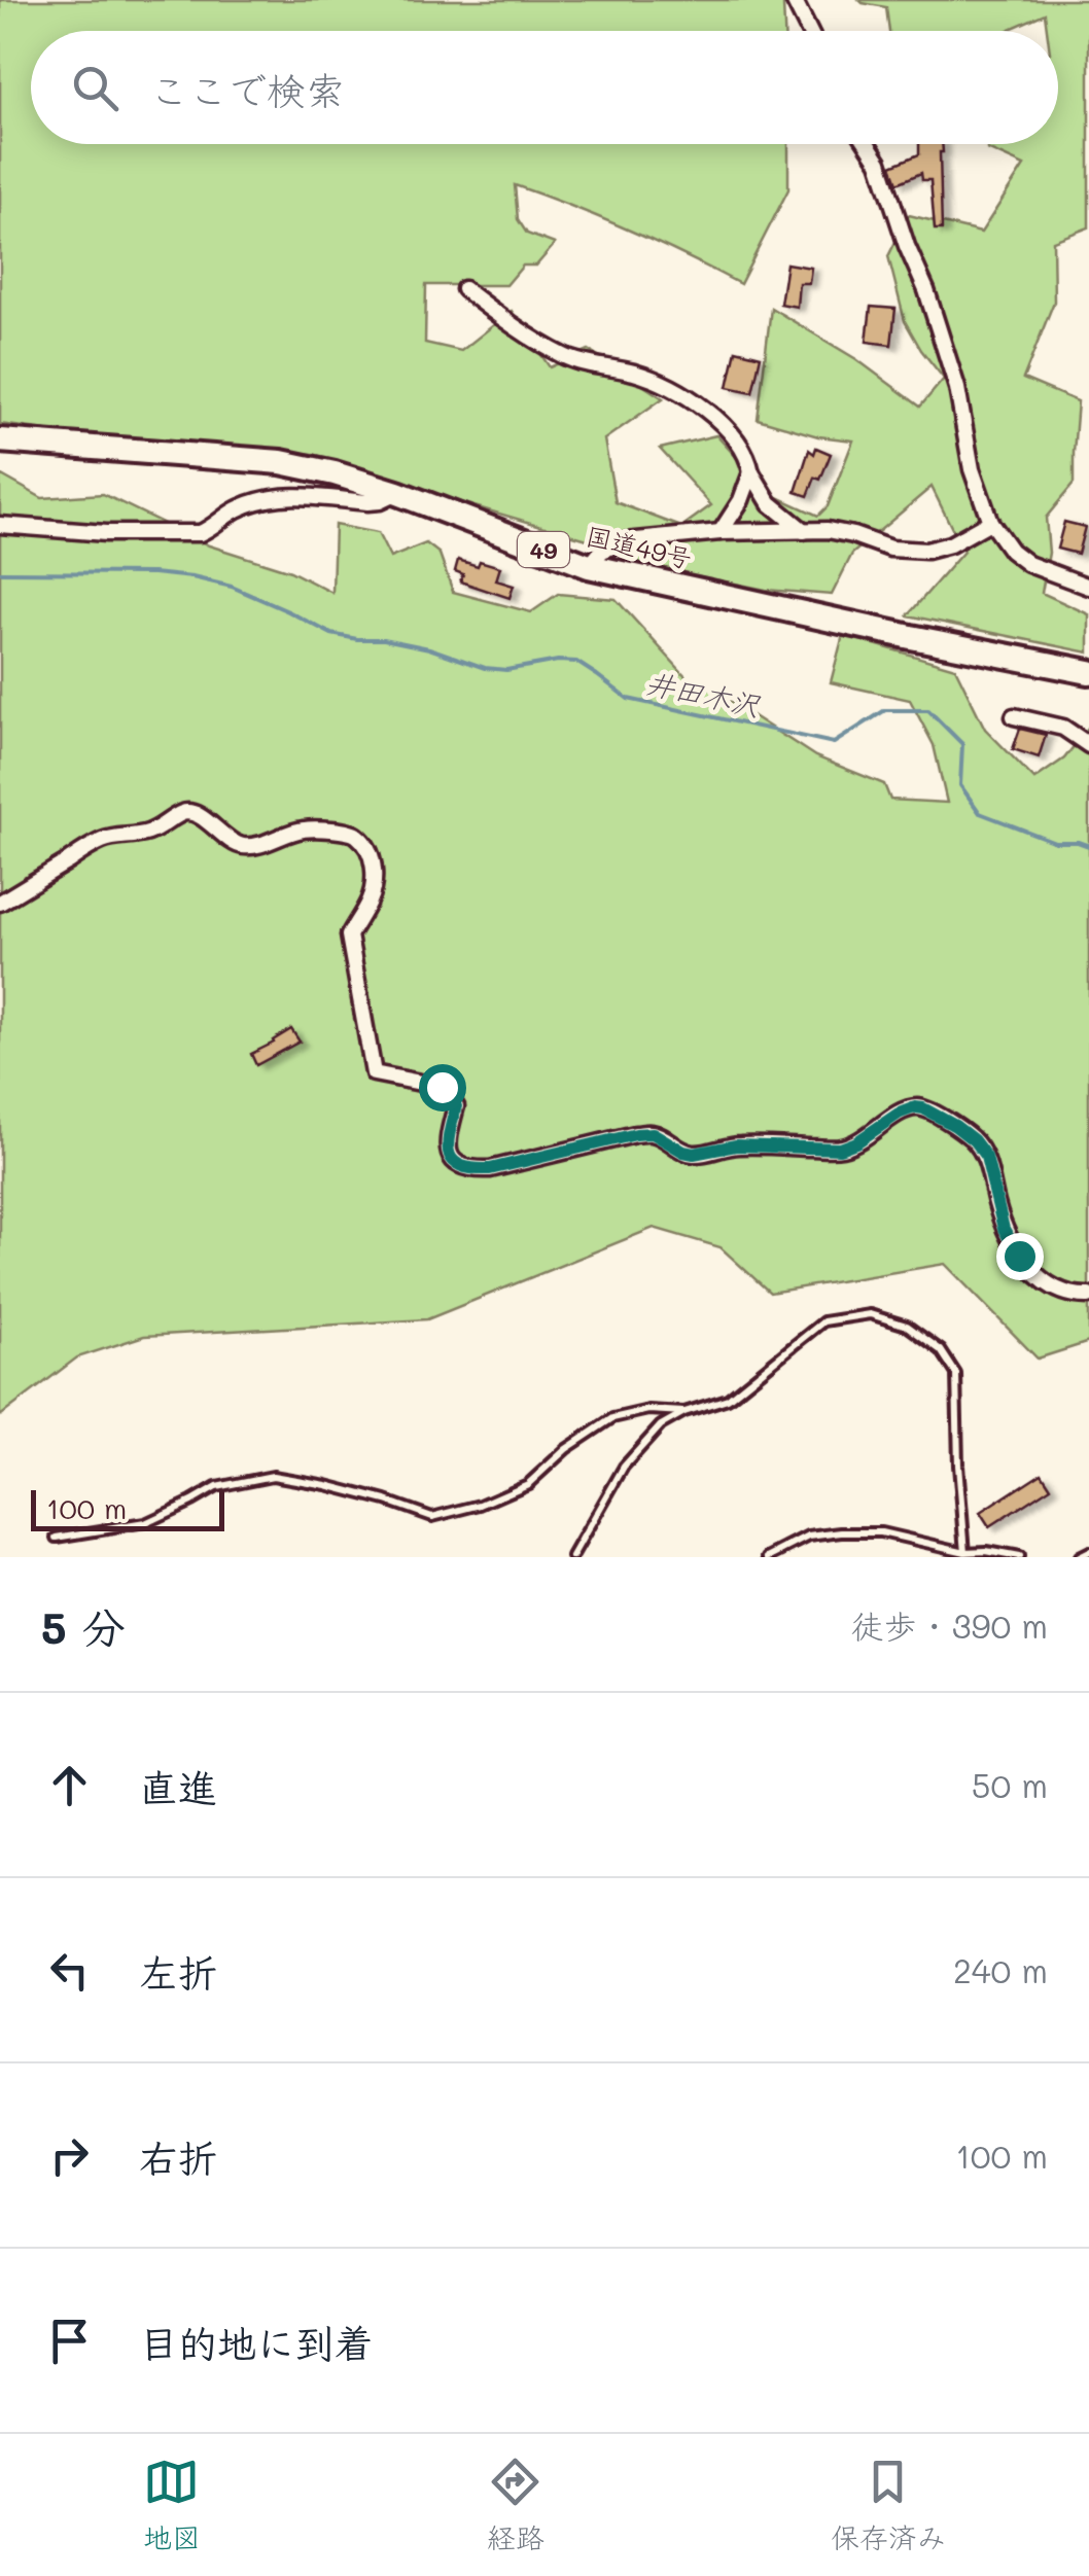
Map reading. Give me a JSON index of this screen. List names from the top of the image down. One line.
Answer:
{"streets":{"highway":["国道49号","49"]},"water":["井田木沢"],"scale_bar":"100 m","page":{"search":"ここで検索","scale":"100 m","heading":["5 分","徒歩 · 390 m"],"list":[["直進","50 m"],["左折","240 m"],["右折","100 m"],"目的地に到着"],"nav":["地図","経路","保存済み"]}}
